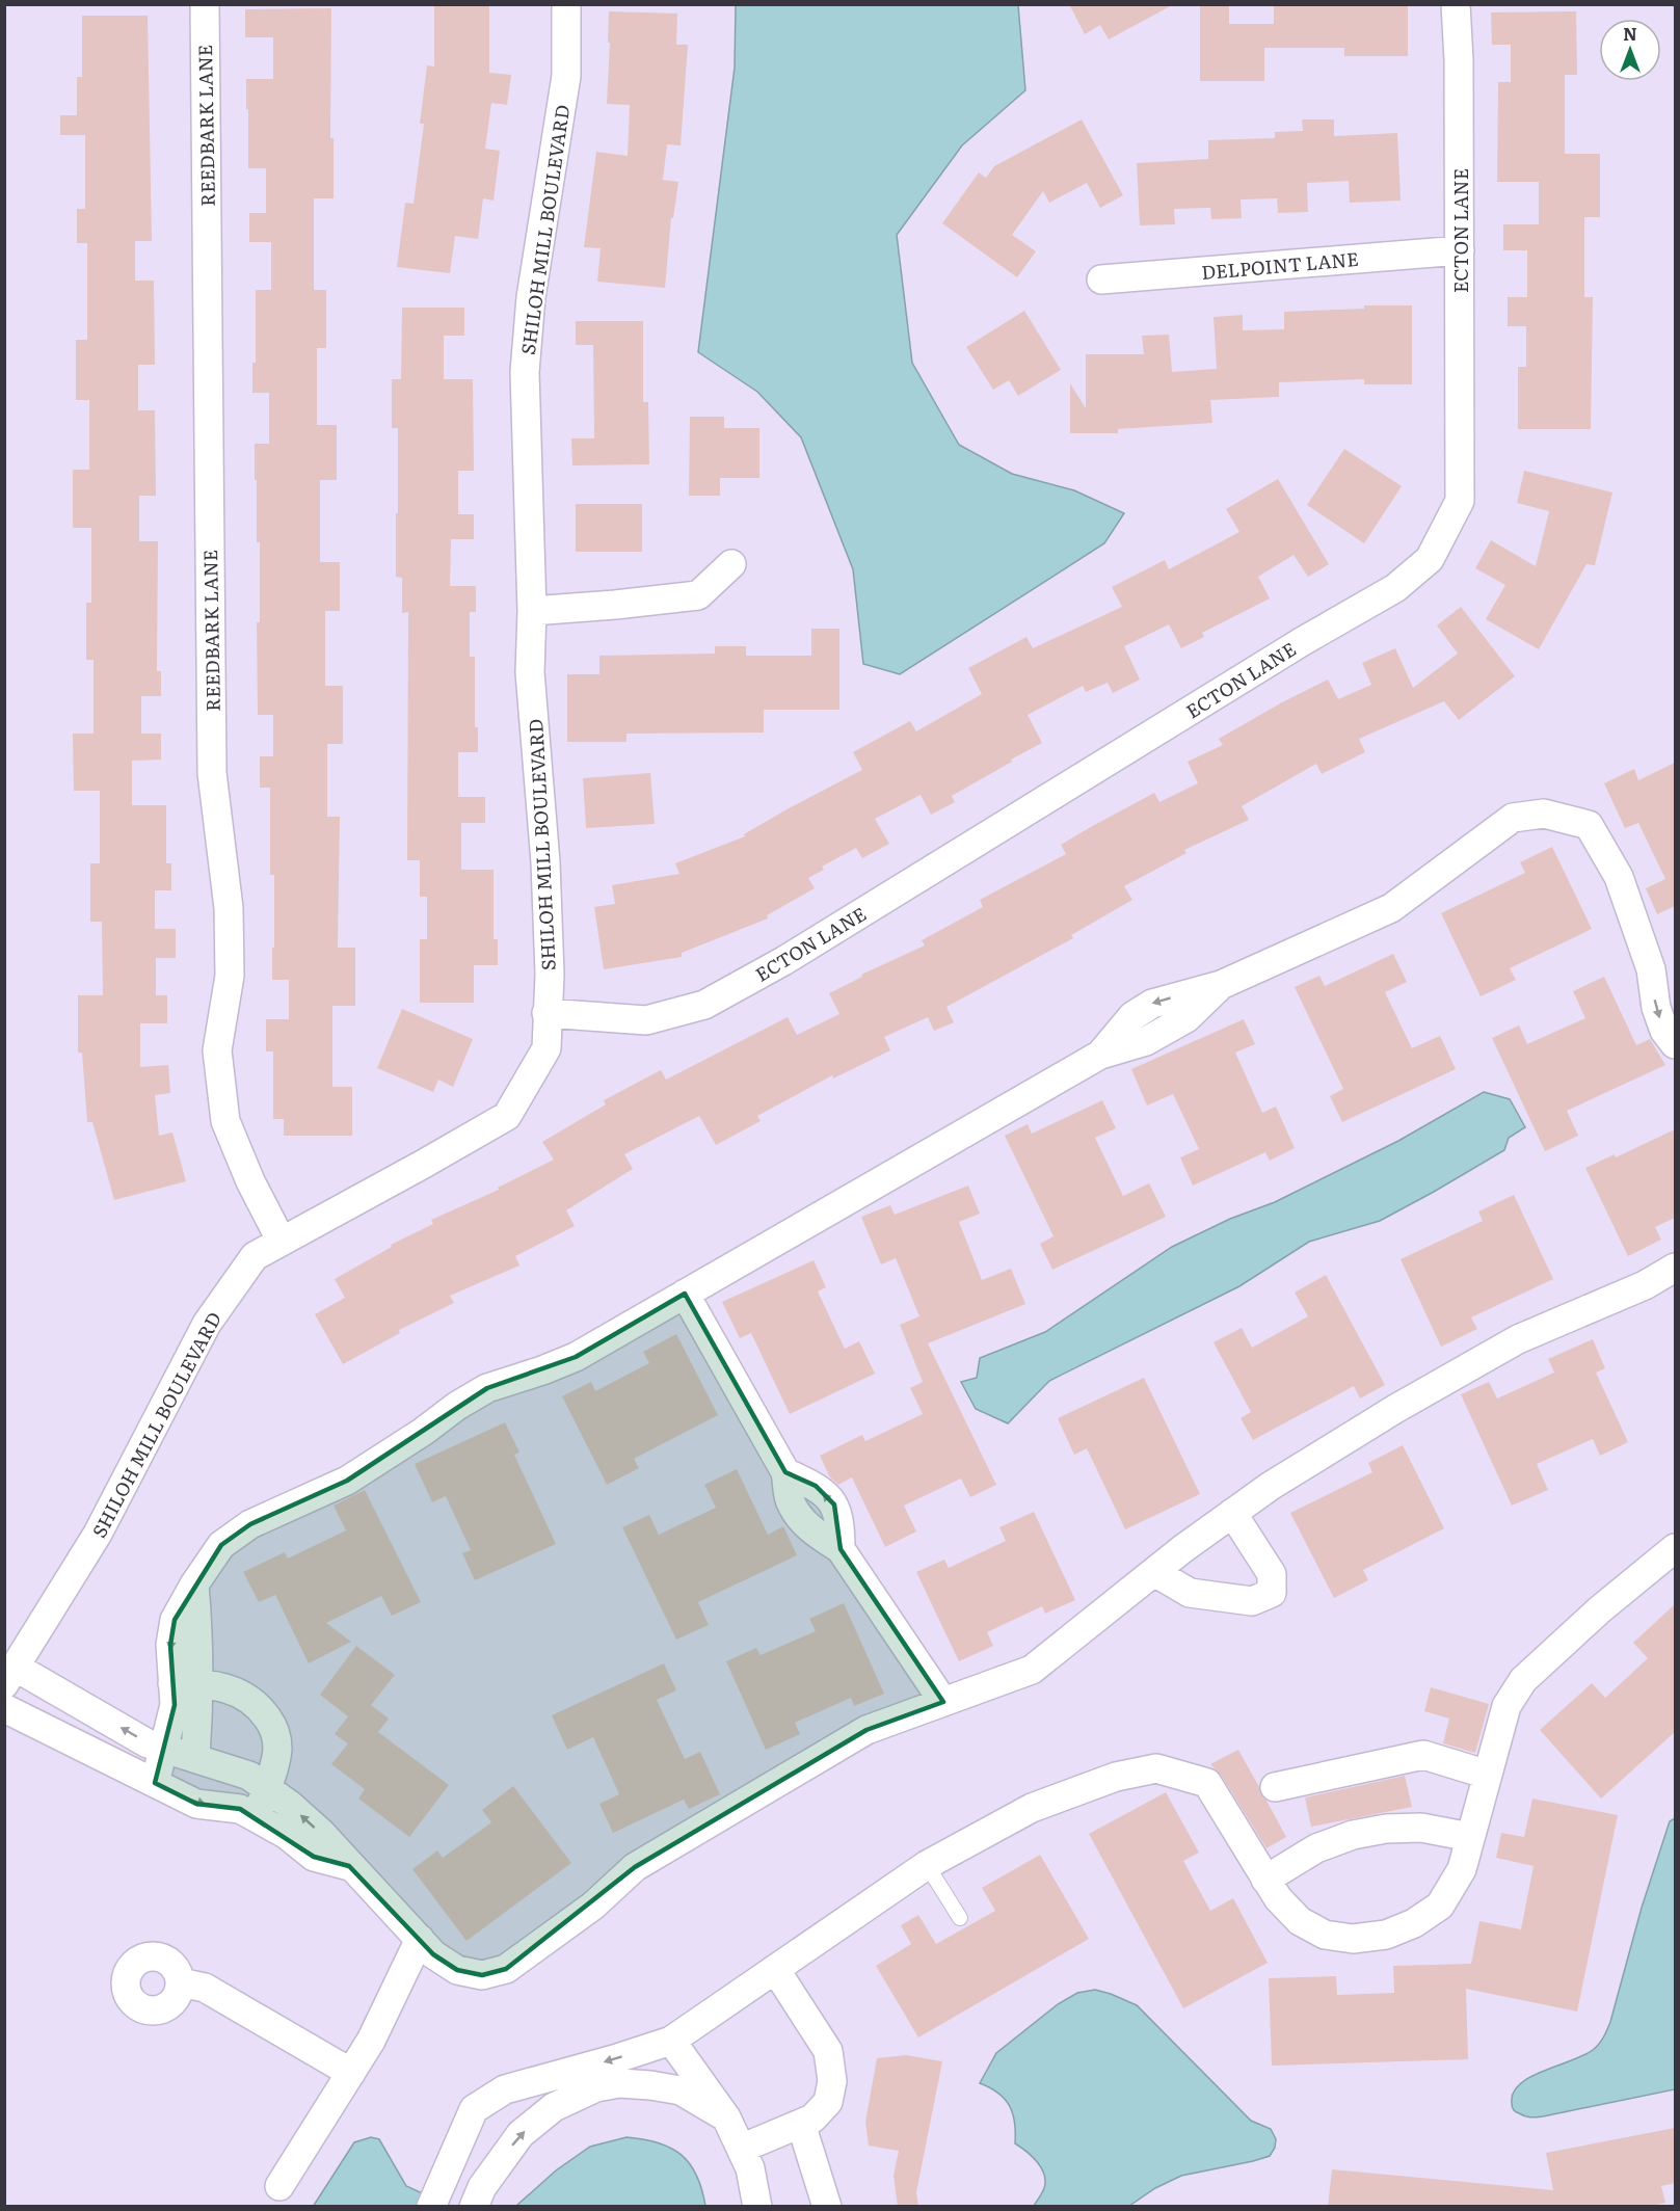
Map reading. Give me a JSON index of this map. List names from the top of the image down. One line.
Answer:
{"streets":{"street":["REEDBARK LANE","SHILOH MILL BOULEVARD","ECTON LANE","DELPOINT LANE"]},"crossings":[["REEDBARK LANE","SHILOH MILL BOULEVARD"],["SHILOH MILL BOULEVARD","ECTON LANE"],["ECTON LANE","DELPOINT LANE"]],"north":"top"}
